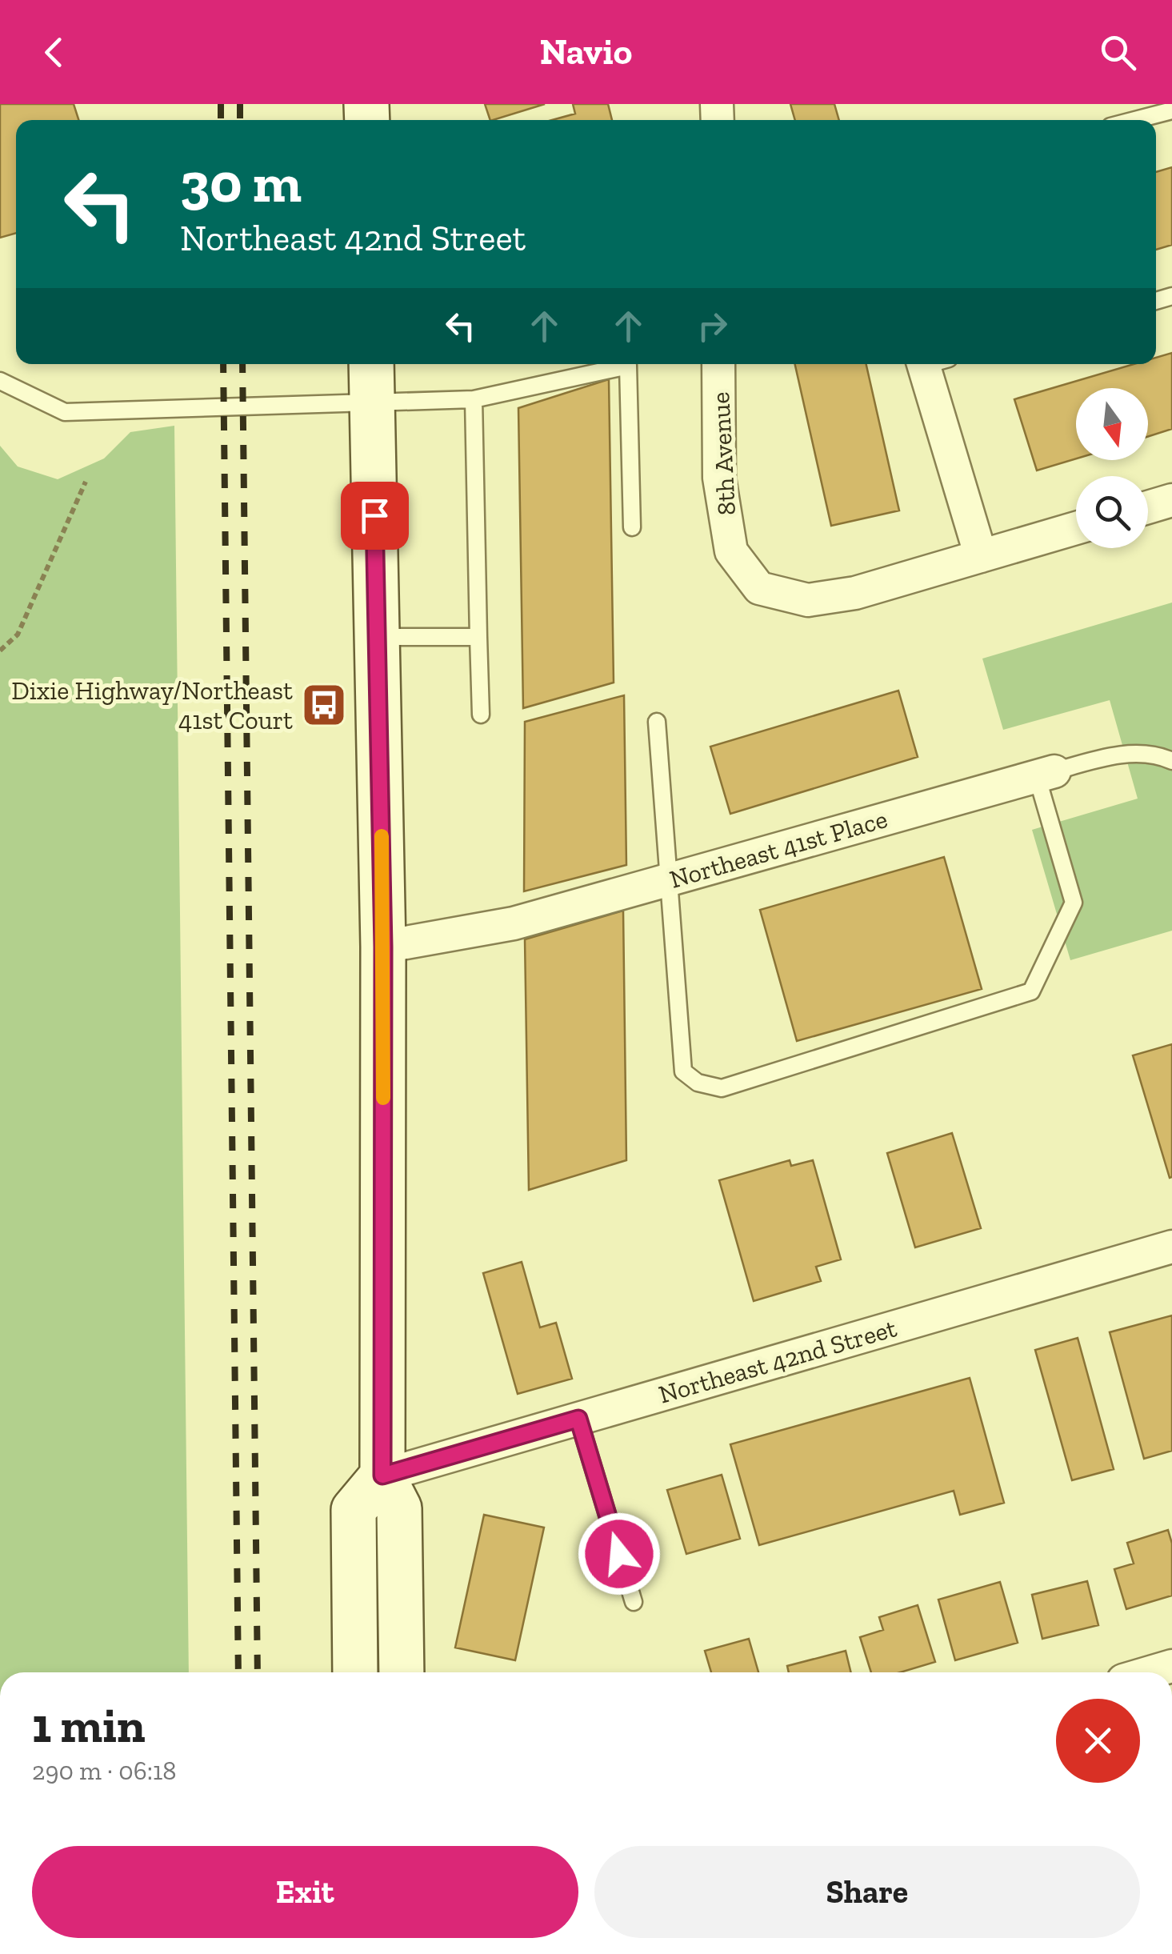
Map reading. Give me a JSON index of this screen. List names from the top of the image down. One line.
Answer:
{"streets":{"street":["8th Avenue","Northeast 41st Place","Northeast 42nd Street"]},"places":{"bus stop":["Dixie Highway/Northeast 41st Court"]},"north":"bottom","page":{"header":"Navio","turn":["30 m","Northeast 42nd Street"],"heading":["1 min","290 m · 06:18"],"buttons":["Exit","Share"]}}
